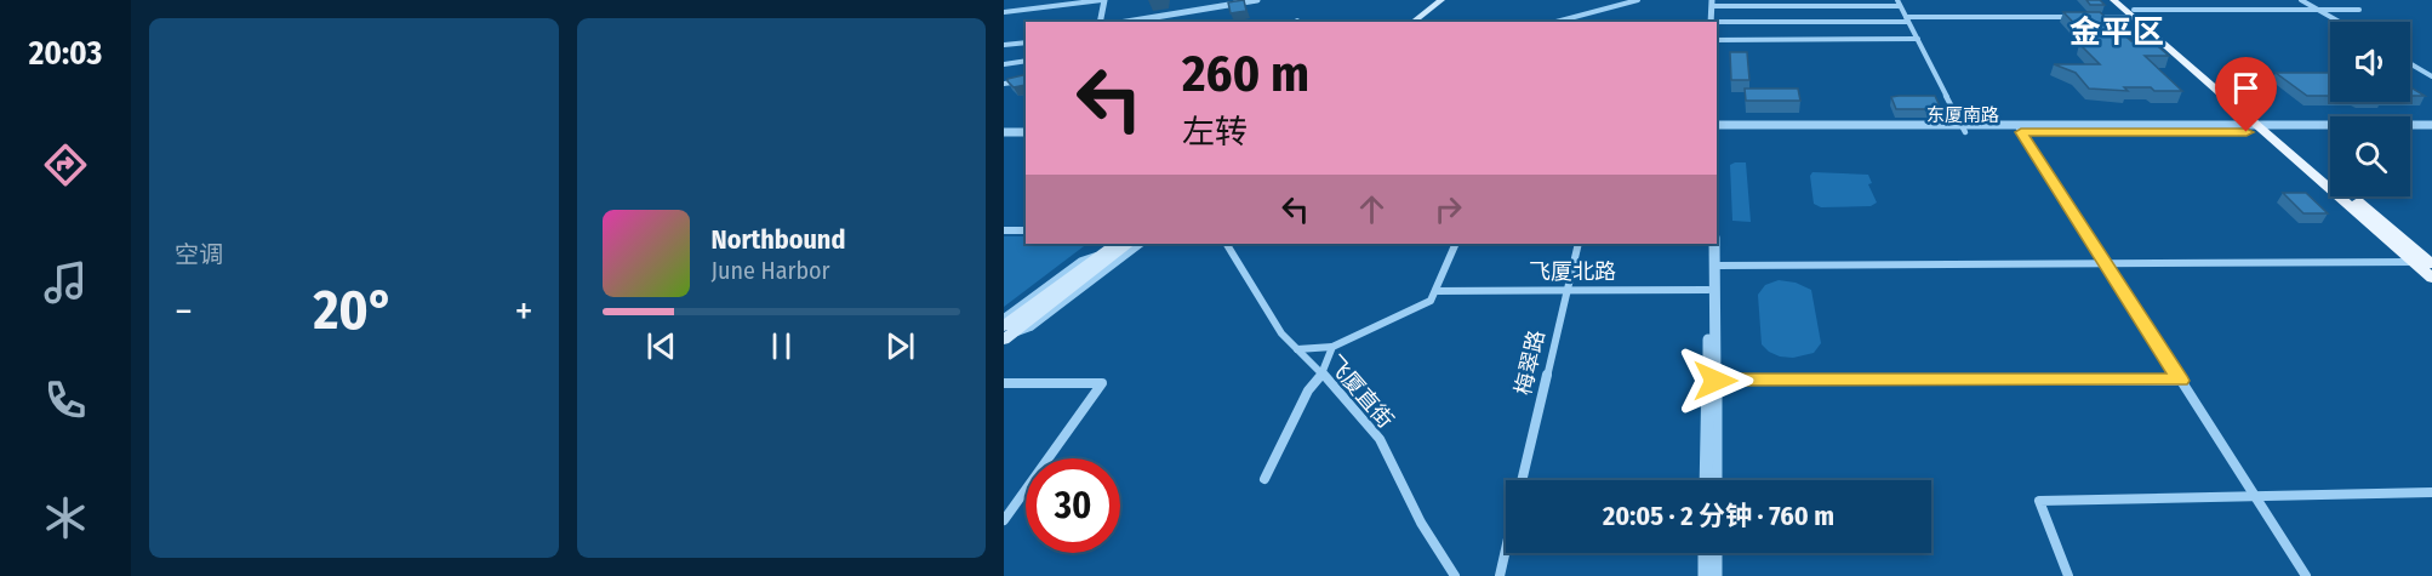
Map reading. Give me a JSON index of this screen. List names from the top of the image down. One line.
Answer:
{"streets":{"street":["东厦南路","飞厦北路","梅翠路","飞厦直街"]},"crossings":[["飞厦北路","梅翠路"]],"districts":["金平区"],"page":{"tabs":"20:03","tile":"空调","turn":["260 m","左转"],"song":["Northbound","June Harbor"],"heat":["−","20°","+"],"limit":"30","trip":"20:05 · 2 分钟 · 760 m"}}
